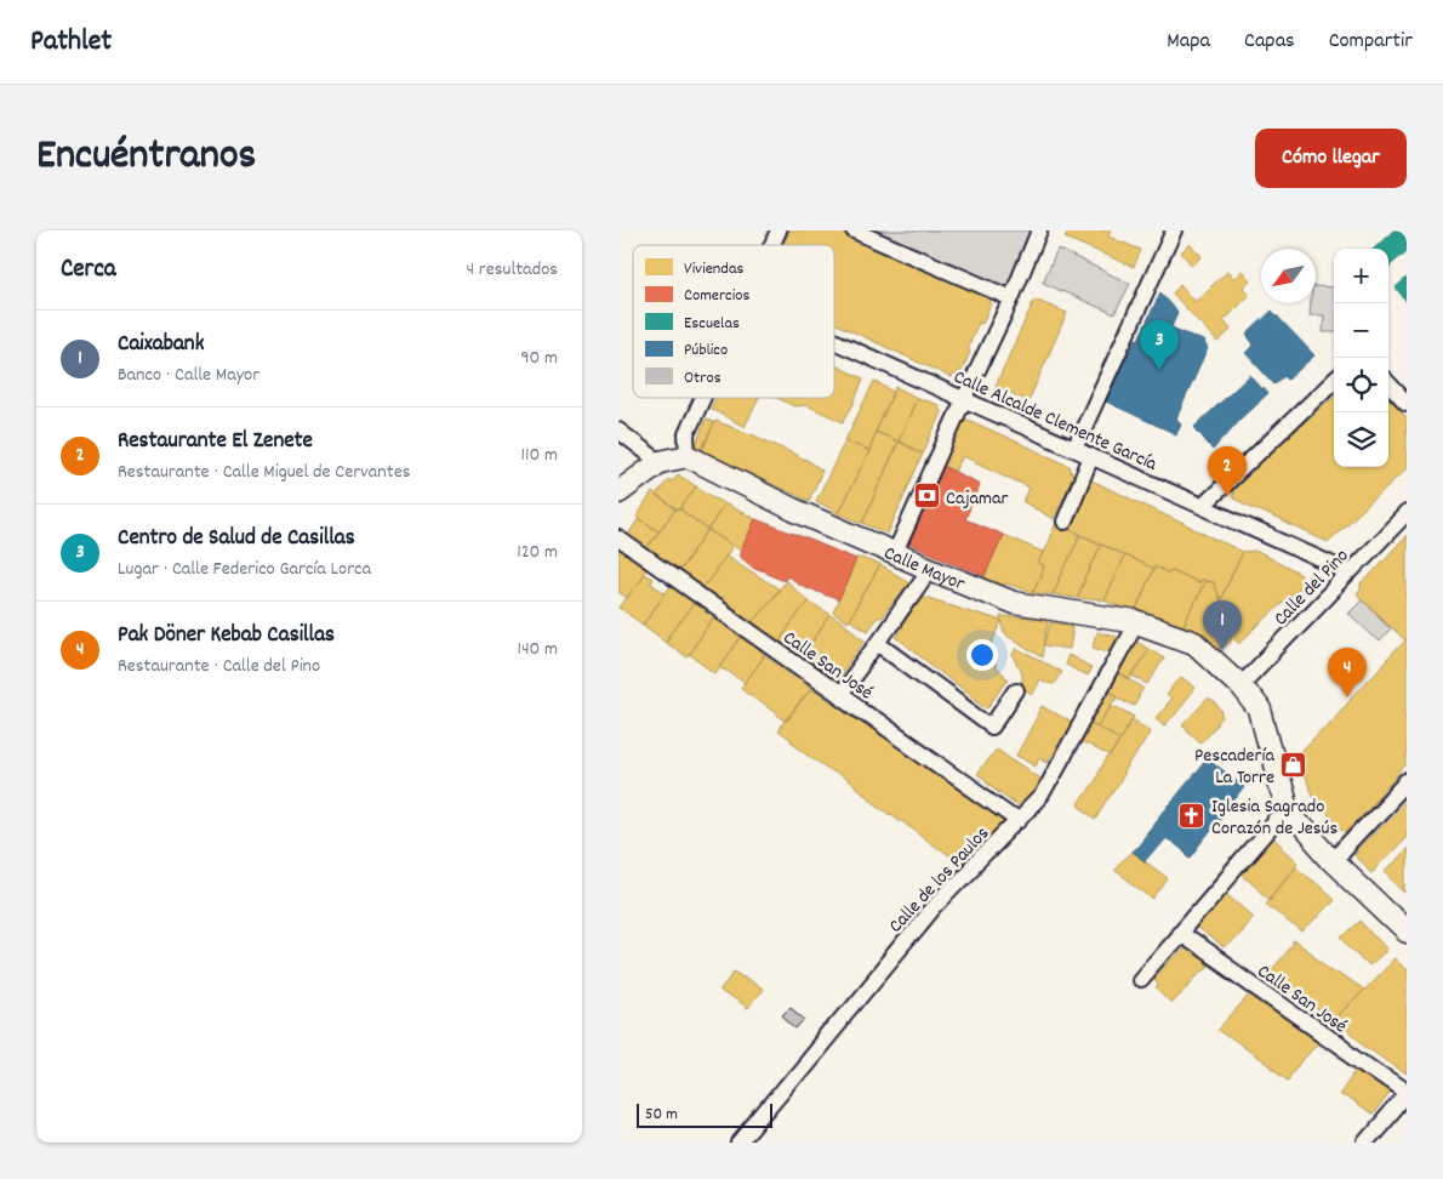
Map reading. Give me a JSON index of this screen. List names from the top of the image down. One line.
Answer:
{"streets":{"street":["Calle Alcalde Clemente García","Calle Mayor","Calle del Pino","Calle San José","Calle de los Paulos"]},"crossings":[["Calle Alcalde Clemente García","Calle del Pino"],["Calle Mayor","Calle del Pino"],["Calle Mayor","Calle de los Paulos"],["Calle San José","Calle de los Paulos"]],"places":{"bank":["Cajamar"],"shop":["Pescadería La Torre"],"church":["Iglesia Sagrado Corazón de Jesús"]},"legend":["Viviendas","Comercios","Escuelas","Público","Otros"],"scale_bar":"50 m","north":"bottom left","page":{"header":"Pathlet","nav":["Mapa","Capas","Compartir"],"title":"Encuéntranos","buttons":"Cómo llegar","heading":["Cerca","4 resultados"],"map_buttons":["+","−"],"list":[{"mark":"1","name":"Caixabank","note":"Banco · Calle Mayor","value":"90 m"},{"mark":"2","name":"Restaurante El Zenete","note":"Restaurante · Calle Miguel de Cervantes","value":"110 m"},{"mark":"3","name":"Centro de Salud de Casillas","note":"Lugar · Calle Federico García Lorca","value":"120 m"},{"mark":"4","name":"Pak Döner Kebab Casillas","note":"Restaurante · Calle del Pino","value":"140 m"}],"pins":["3","2","1","4"],"scale":"50 m"}}
